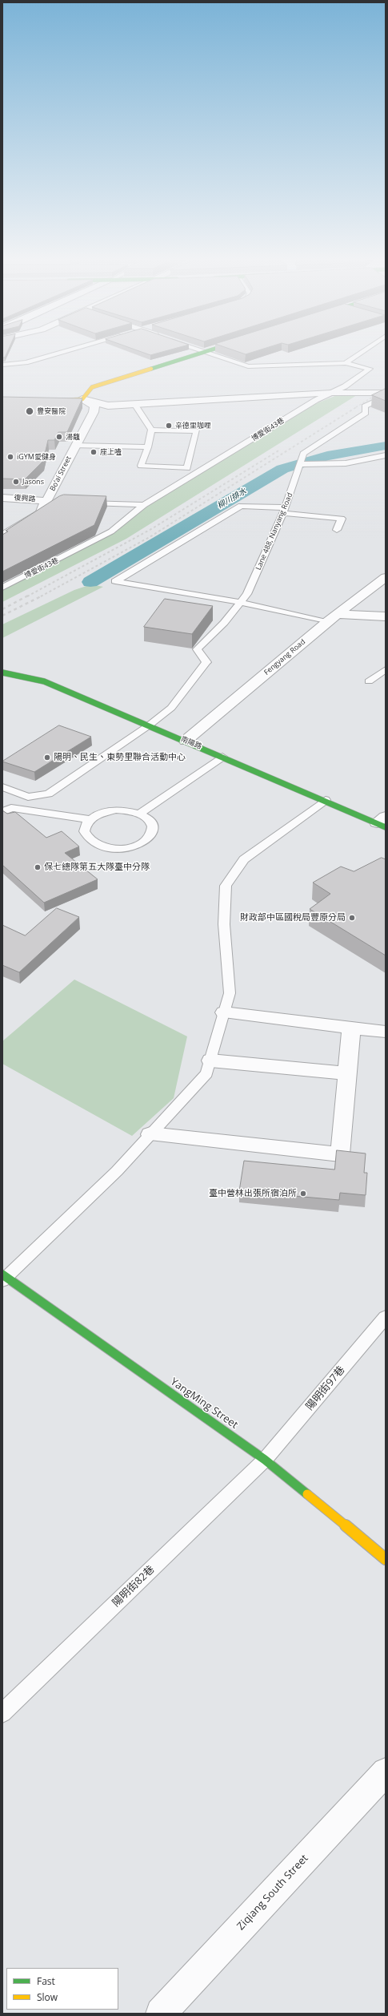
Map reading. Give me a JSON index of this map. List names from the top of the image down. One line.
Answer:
{"streets":{"street":["Bo’ai Street","復興路","Fengyang Road","南陽路","YangMing Street","Ziqiang South Street"],"lane":["博愛街43巷","Lane 488, Nanyang Road","陽明街97巷","陽明街82巷"]},"crossings":[["Bo’ai Street","復興路"],["Lane 488, Nanyang Road","南陽路"],["Fengyang Road","南陽路"],["陽明街97巷","YangMing Street"],["陽明街97巷","陽明街82巷"],["YangMing Street","陽明街82巷"]],"water":["柳川排水"],"places":["豐安醫院","辛德里咖哩","湯馥","座上嗑","iGYM愛健身","Jasons","陽明、民生、東勢里聯合活動中心","保七總隊第五大隊臺中分隊","財政部中區國稅局豐原分局","臺中營林出張所宿泊所"],"legend":["Fast","Slow"]}
